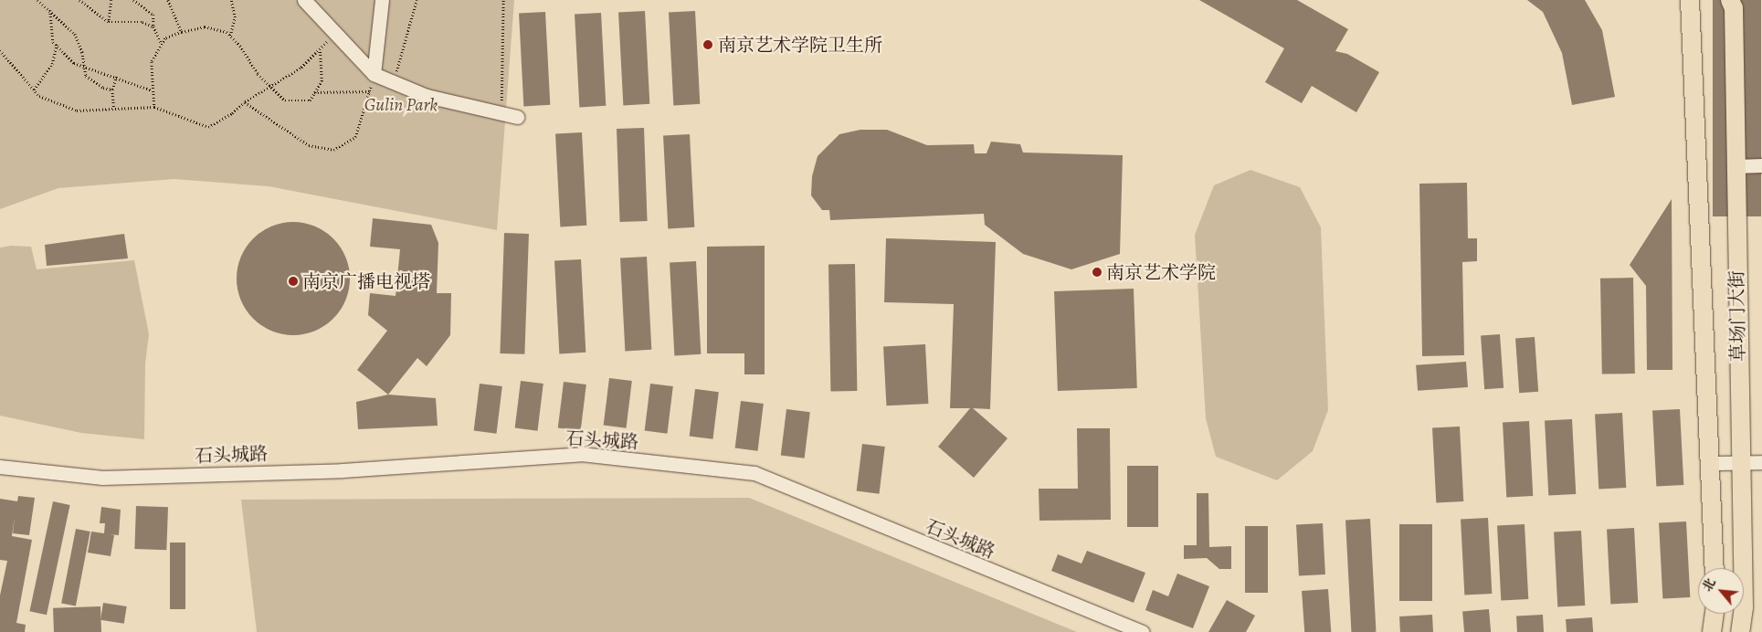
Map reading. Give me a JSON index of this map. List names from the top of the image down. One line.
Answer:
{"streets":{"main road":["草场门大街"],"street":["石头城路"]},"parks":["Gulin Park"],"places":["南京艺术学院卫生所","南京艺术学院","南京广播电视塔"],"north":"top left"}
